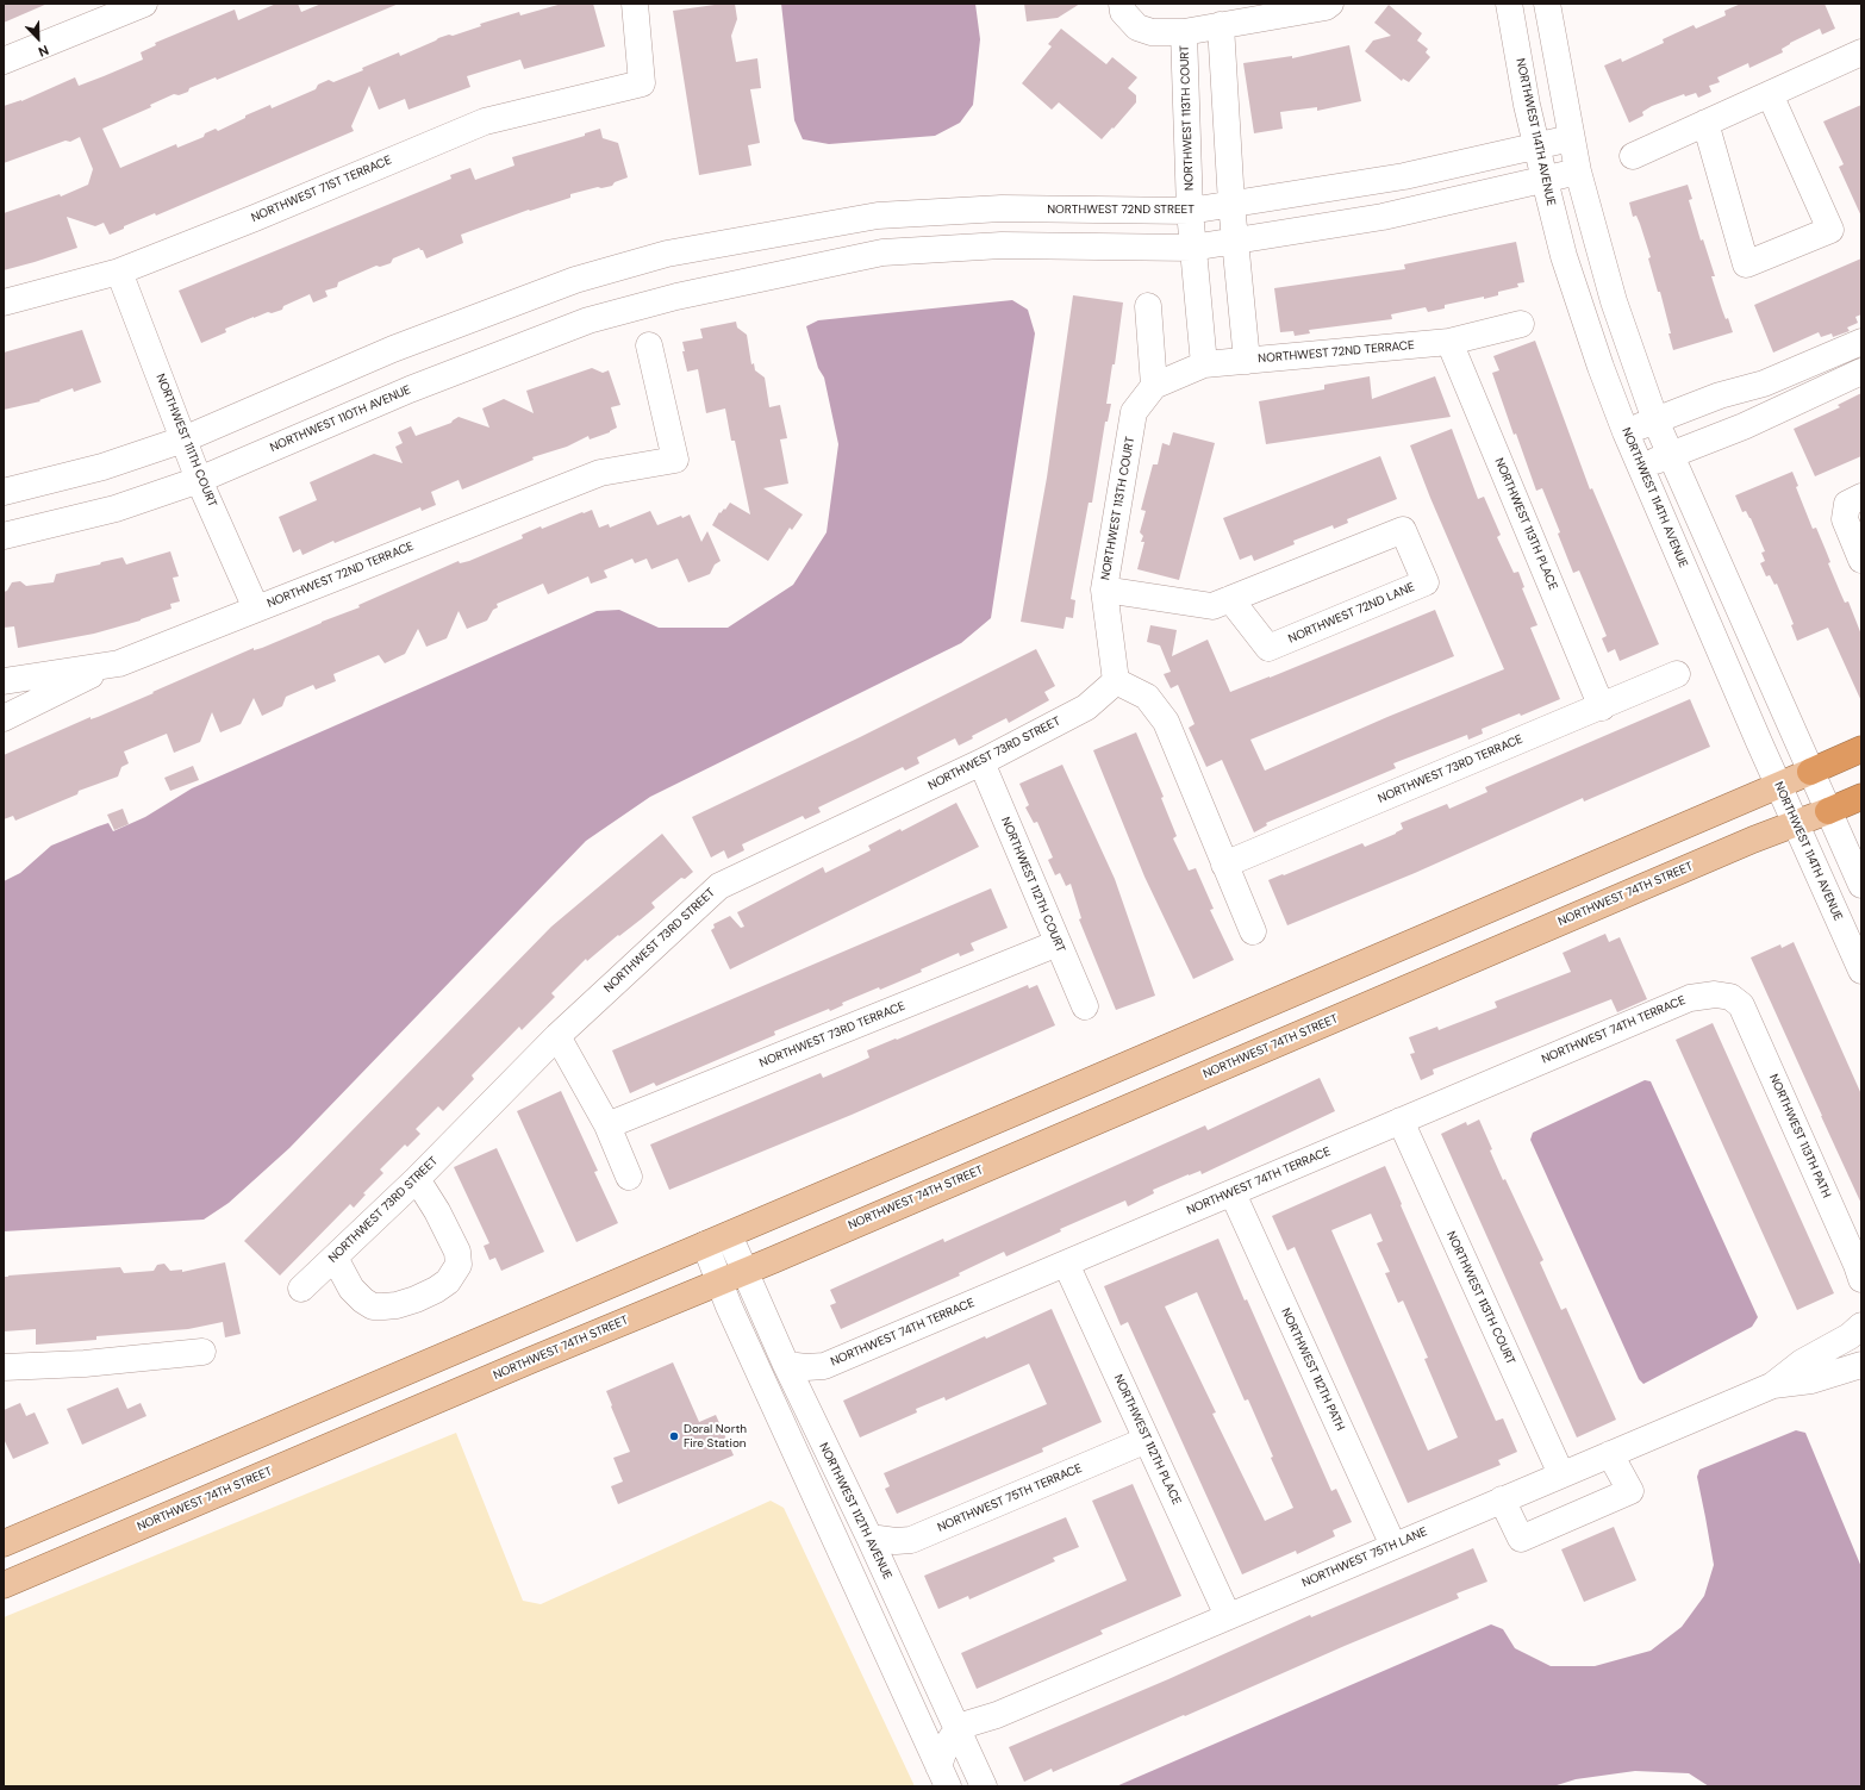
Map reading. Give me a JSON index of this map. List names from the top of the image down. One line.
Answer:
{"streets":{"main road":["NORTHWEST 74TH STREET"],"street":["NORTHWEST 113TH COURT","NORTHWEST 114TH AVENUE","NORTHWEST 71ST TERRACE","NORTHWEST 72ND STREET","NORTHWEST 72ND TERRACE","NORTHWEST 110TH AVENUE","NORTHWEST 111TH COURT","NORTHWEST 113TH PLACE","NORTHWEST 72ND LANE","NORTHWEST 73RD STREET","NORTHWEST 73RD TERRACE","NORTHWEST 112TH COURT","NORTHWEST 74TH TERRACE","NORTHWEST 113TH PATH","NORTHWEST 112TH PATH","NORTHWEST 112TH PLACE","NORTHWEST 75TH TERRACE","NORTHWEST 112TH AVENUE","NORTHWEST 75TH LANE"]},"crossings":[["NORTHWEST 113TH COURT","NORTHWEST 72ND STREET"],["NORTHWEST 113TH COURT","NORTHWEST 72ND TERRACE"],["NORTHWEST 113TH COURT","NORTHWEST 110TH AVENUE"],["NORTHWEST 113TH COURT","NORTHWEST 72ND LANE"],["NORTHWEST 113TH COURT","NORTHWEST 73RD STREET"],["NORTHWEST 113TH COURT","NORTHWEST 74TH TERRACE"],["NORTHWEST 113TH COURT","NORTHWEST 75TH LANE"],["NORTHWEST 114TH AVENUE","NORTHWEST 72ND STREET"],["NORTHWEST 114TH AVENUE","NORTHWEST 74TH STREET"],["NORTHWEST 71ST TERRACE","NORTHWEST 111TH COURT"],["NORTHWEST 72ND STREET","NORTHWEST 111TH COURT"],["NORTHWEST 72ND TERRACE","NORTHWEST 111TH COURT"],["NORTHWEST 72ND TERRACE","NORTHWEST 113TH PLACE"],["NORTHWEST 110TH AVENUE","NORTHWEST 111TH COURT"],["NORTHWEST 113TH PLACE","NORTHWEST 73RD TERRACE"],["NORTHWEST 73RD STREET","NORTHWEST 112TH COURT"],["NORTHWEST 73RD TERRACE","NORTHWEST 112TH COURT"],["NORTHWEST 74TH STREET","NORTHWEST 112TH AVENUE"],["NORTHWEST 74TH TERRACE","NORTHWEST 113TH PATH"],["NORTHWEST 74TH TERRACE","NORTHWEST 112TH PATH"],["NORTHWEST 74TH TERRACE","NORTHWEST 112TH PLACE"],["NORTHWEST 74TH TERRACE","NORTHWEST 112TH AVENUE"],["NORTHWEST 112TH PATH","NORTHWEST 75TH LANE"],["NORTHWEST 112TH PLACE","NORTHWEST 75TH TERRACE"],["NORTHWEST 112TH PLACE","NORTHWEST 75TH LANE"],["NORTHWEST 75TH TERRACE","NORTHWEST 112TH AVENUE"],["NORTHWEST 112TH AVENUE","NORTHWEST 75TH LANE"]],"places":["Doral North Fire Station"],"north":"bottom right"}
